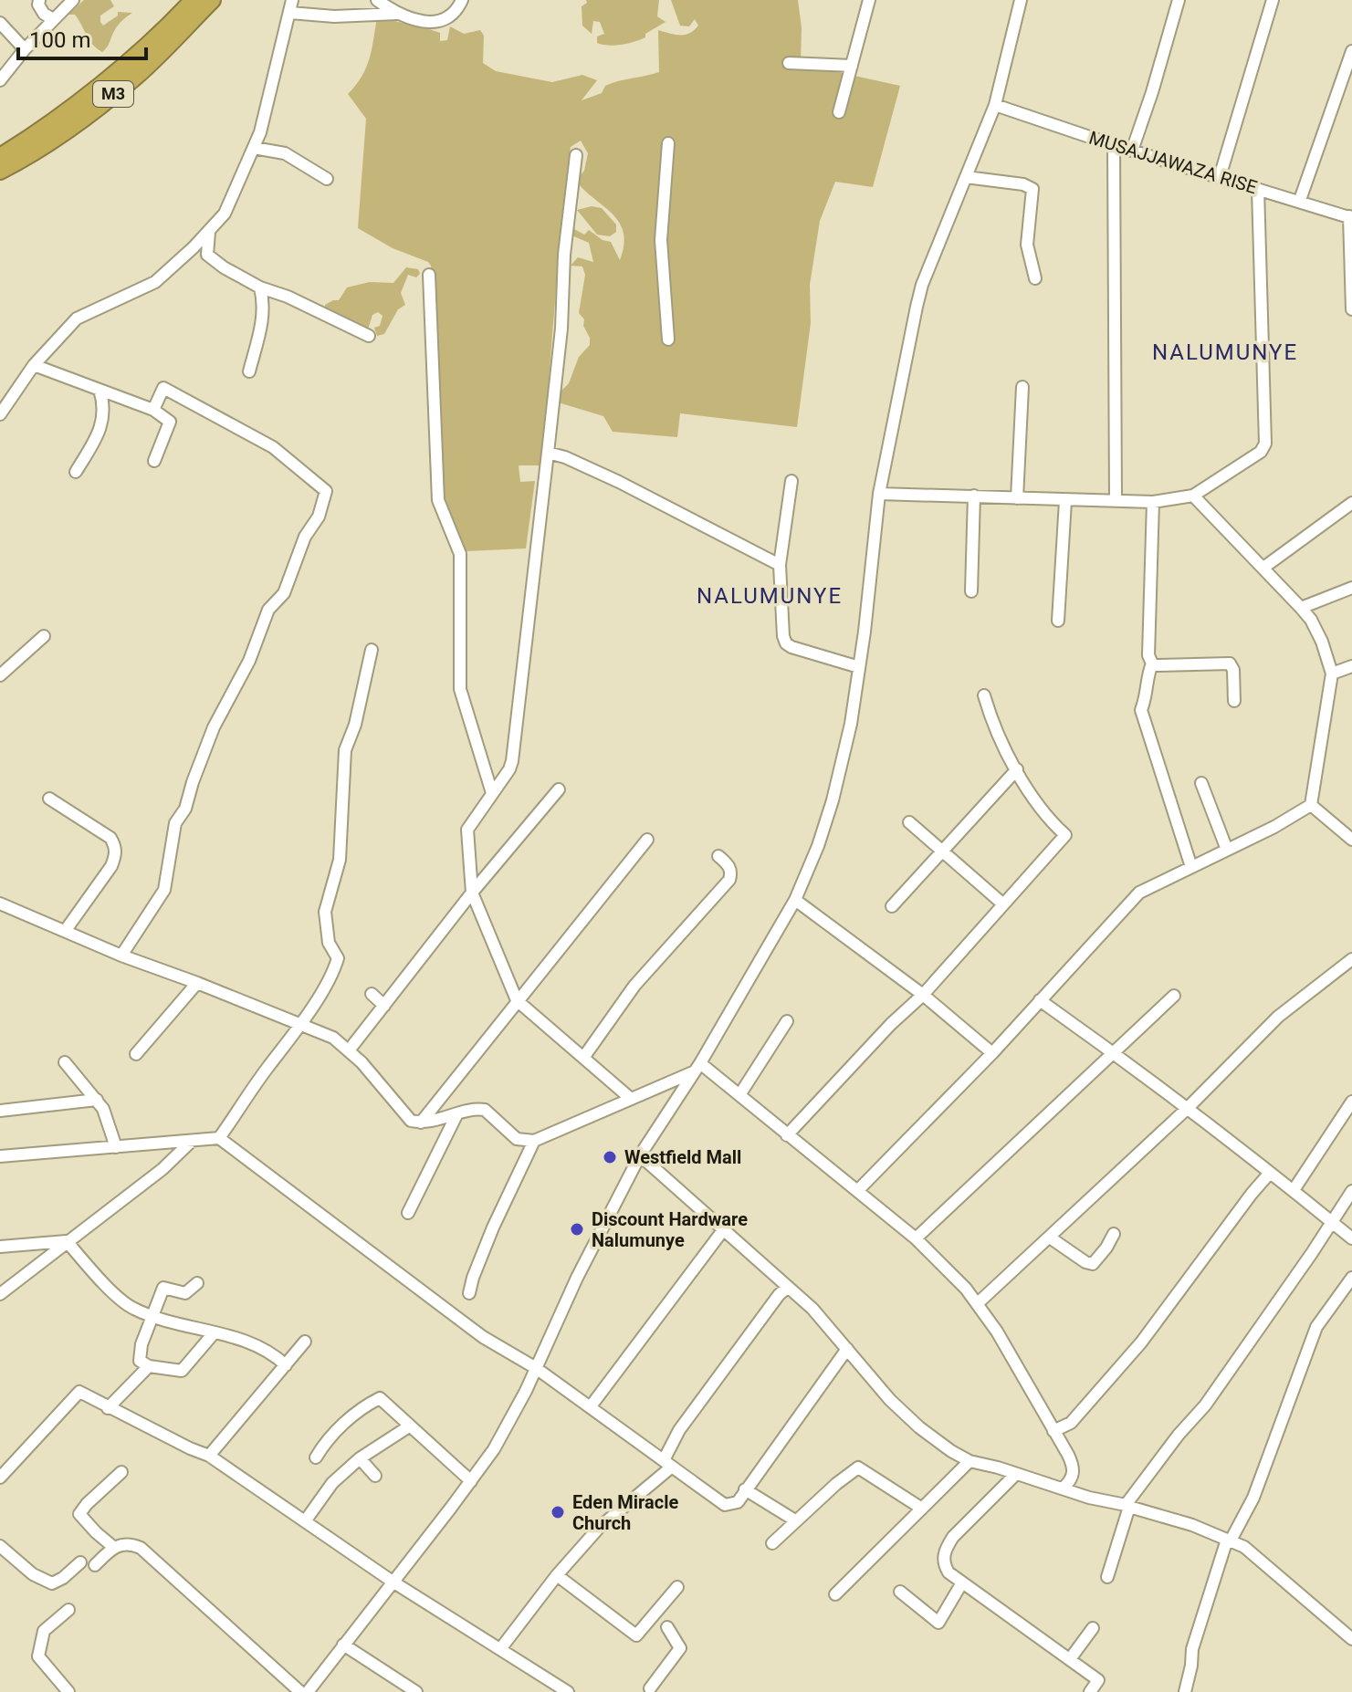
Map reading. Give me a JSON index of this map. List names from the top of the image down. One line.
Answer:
{"streets":{"highway":["M3"],"street":["MUSAJJAWAZA RISE"]},"districts":["NALUMUNYE","NALUMUNYE"],"places":["Westfield Mall","Discount Hardware Nalumunye","Eden Miracle Church"],"scale_bar":"100 m"}
